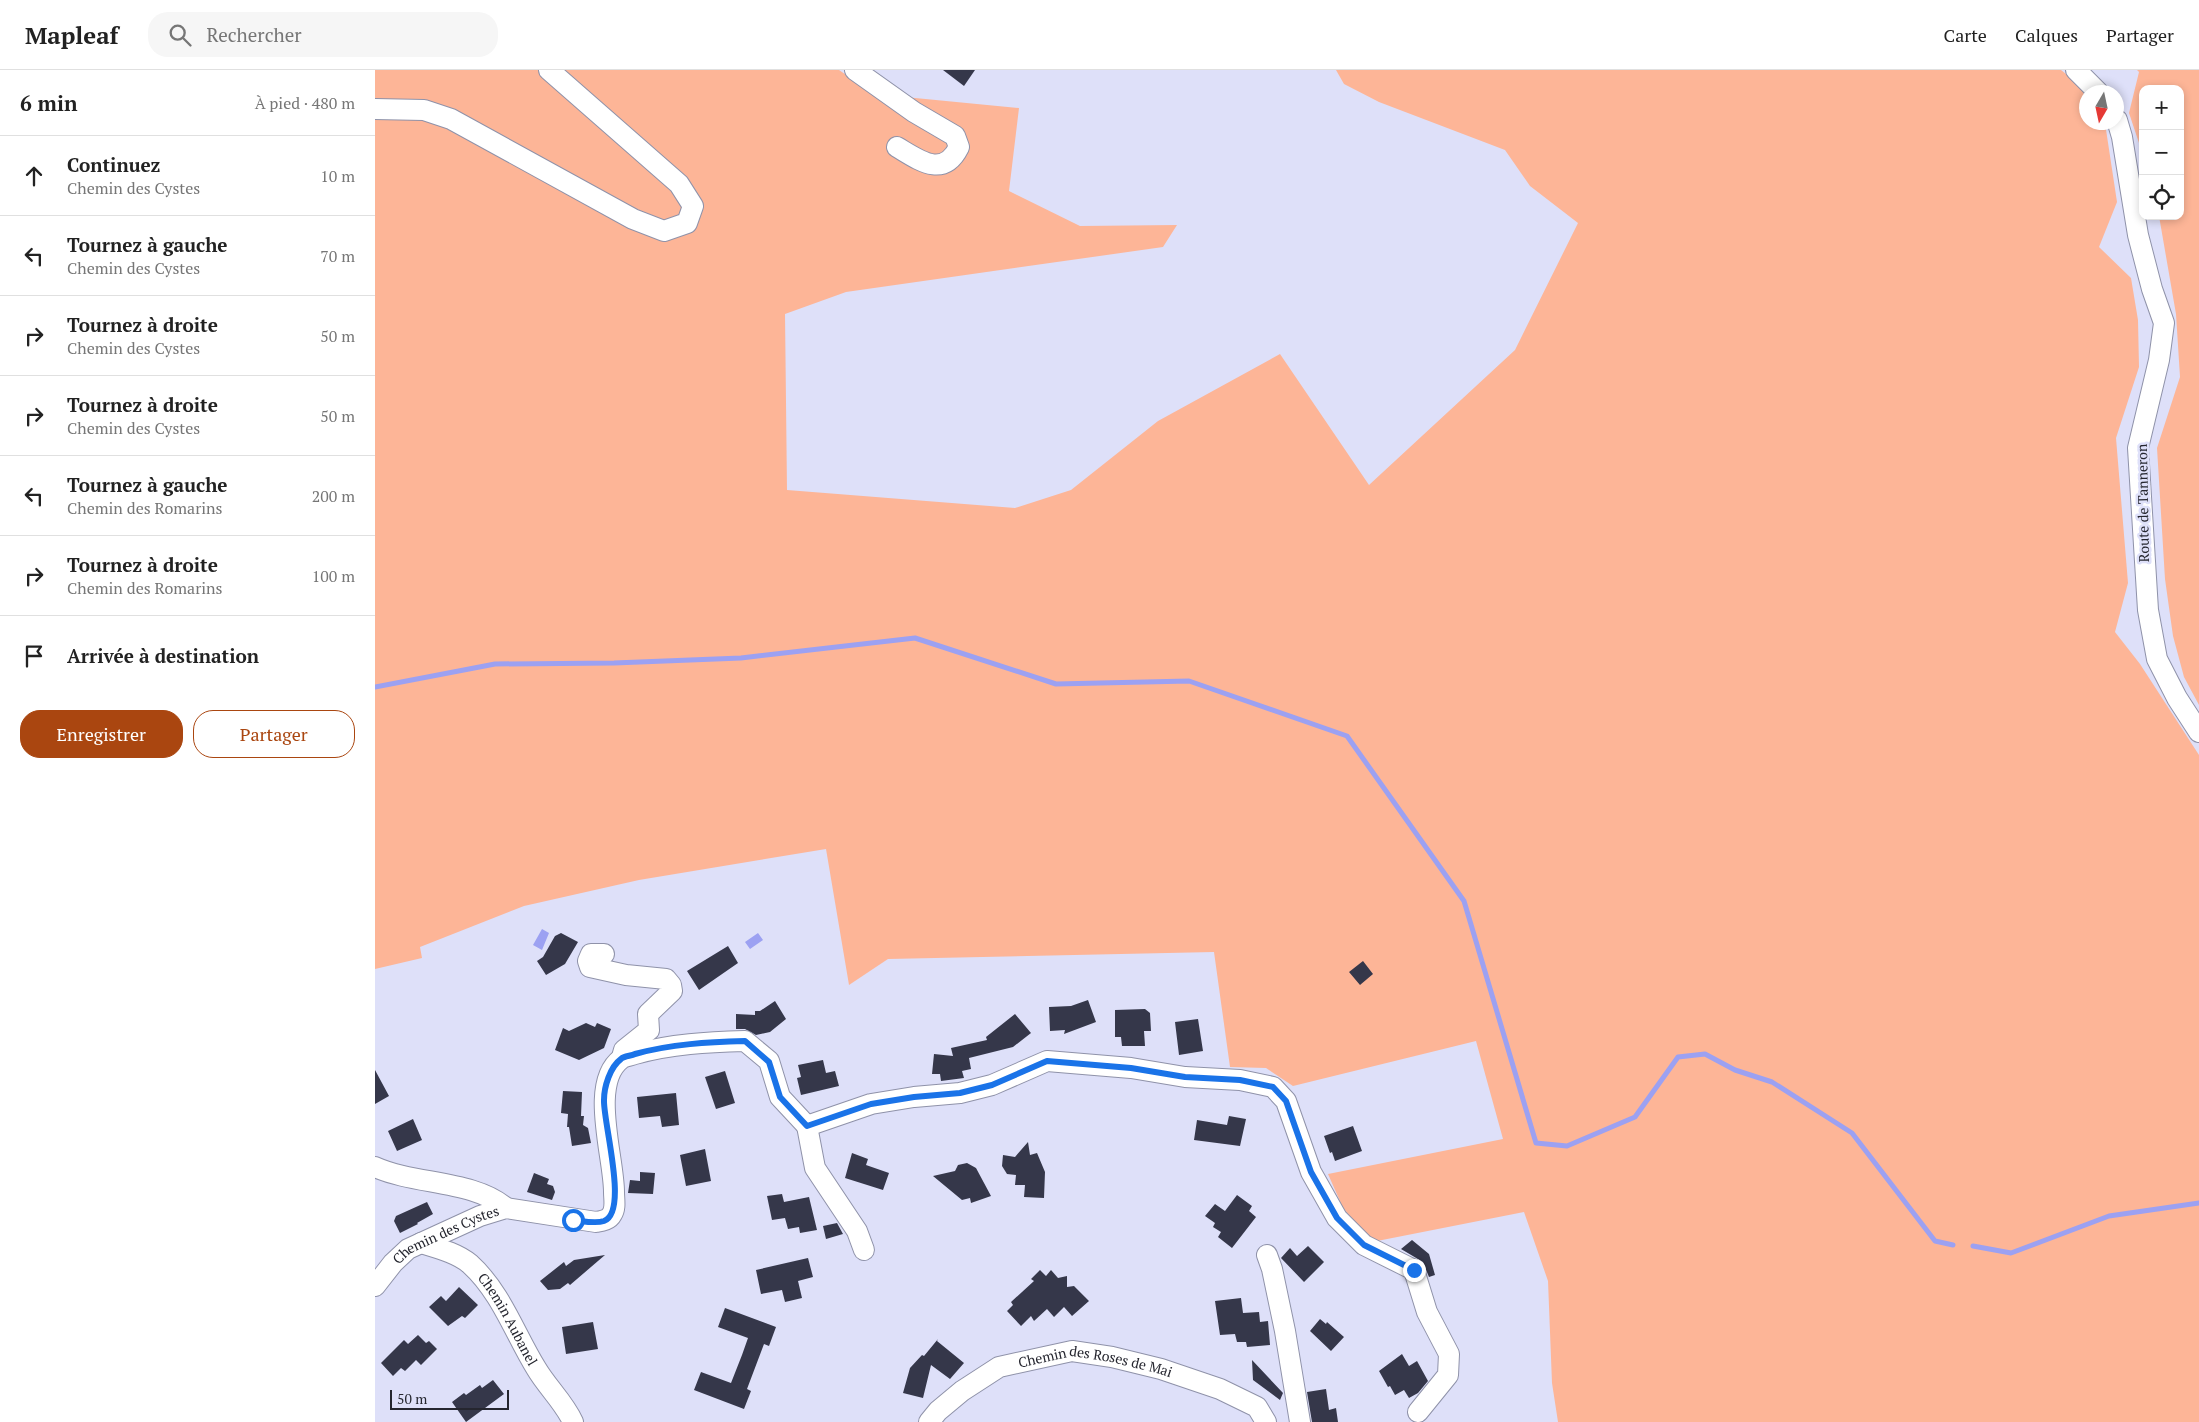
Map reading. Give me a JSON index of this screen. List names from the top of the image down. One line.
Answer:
{"streets":{"street":["Route de Tanneron","Chemin des Cystes","Chemin Aubanel","Chemin des Roses de Mai"]},"crossings":[["Chemin des Cystes","Chemin Aubanel"]],"scale_bar":"50 m","north":"bottom","page":{"header":"Mapleaf","search":"Rechercher","nav":["Carte","Calques","Partager"],"heading":["6 min","À pied · 480 m"],"map_buttons":["+","−"],"list":[["Continuez","Chemin des Cystes","10 m"],["Tournez à gauche","Chemin des Cystes","70 m"],["Tournez à droite","Chemin des Cystes","50 m"],["Tournez à droite","Chemin des Cystes","50 m"],["Tournez à gauche","Chemin des Romarins","200 m"],["Tournez à droite","Chemin des Romarins","100 m"],"Arrivée à destination"],"buttons":["Enregistrer","Partager"],"scale":"50 m"}}
